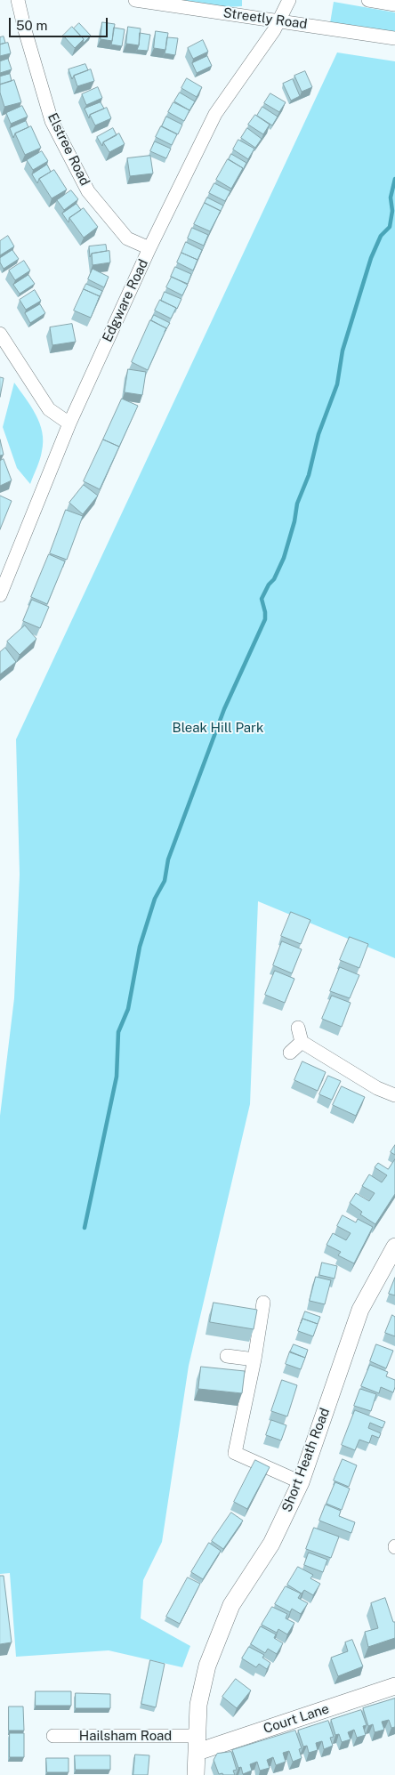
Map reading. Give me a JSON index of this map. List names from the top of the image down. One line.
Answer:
{"streets":{"street":["Streetly Road","Elstree Road","Edgware Road","Short Heath Road","Court Lane","Hailsham Road"]},"crossings":[["Streetly Road","Edgware Road"],["Elstree Road","Edgware Road"],["Short Heath Road","Court Lane"],["Short Heath Road","Hailsham Road"],["Court Lane","Hailsham Road"]],"parks":["Bleak Hill Park"],"scale_bar":"50 m"}
